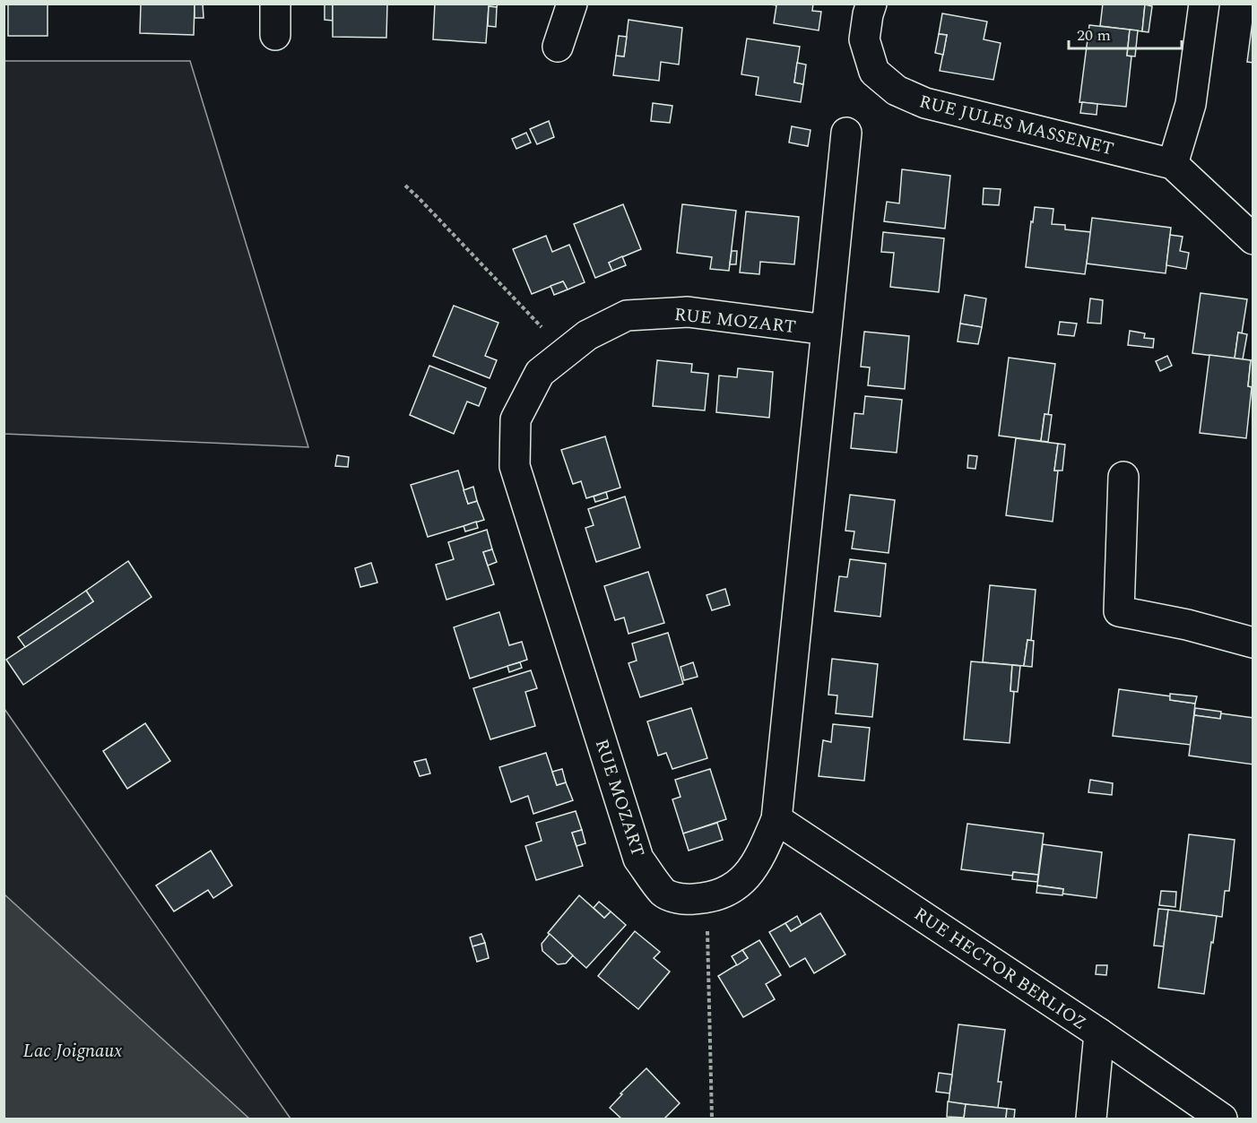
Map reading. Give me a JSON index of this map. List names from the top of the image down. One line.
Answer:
{"streets":{"street":["RUE JULES MASSENET","RUE MOZART","RUE HECTOR BERLIOZ"]},"crossings":[["RUE MOZART","RUE HECTOR BERLIOZ"]],"water":["Lac Joignaux"],"scale_bar":"20 m"}
